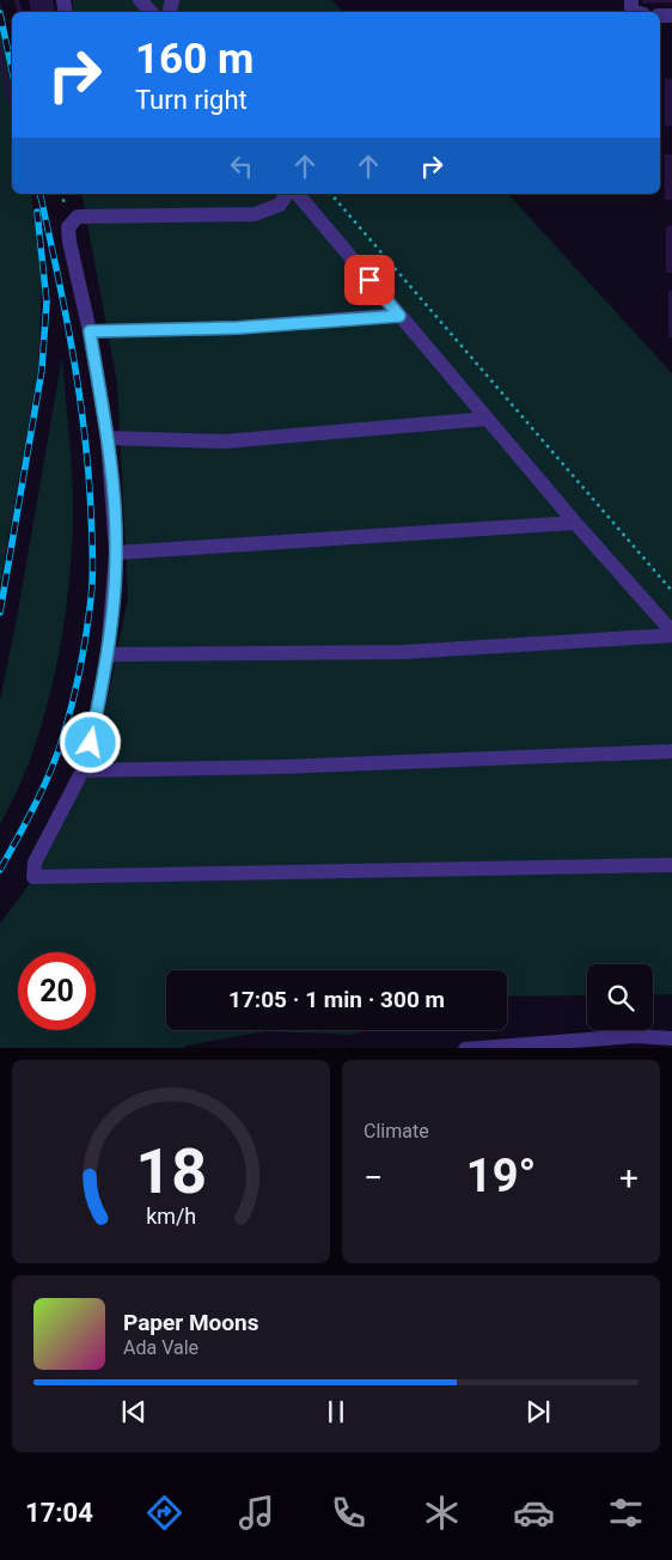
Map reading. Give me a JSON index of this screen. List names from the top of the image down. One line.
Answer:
{"page":{"turn":["160 m","Turn right"],"limit":"20","trip":"17:05 · 1 min · 300 m","tile":"Climate","heat":["−","19°","+"],"song":["Paper Moons","Ada Vale"],"tabs":"17:04","gauge":["18","km/h"]}}
